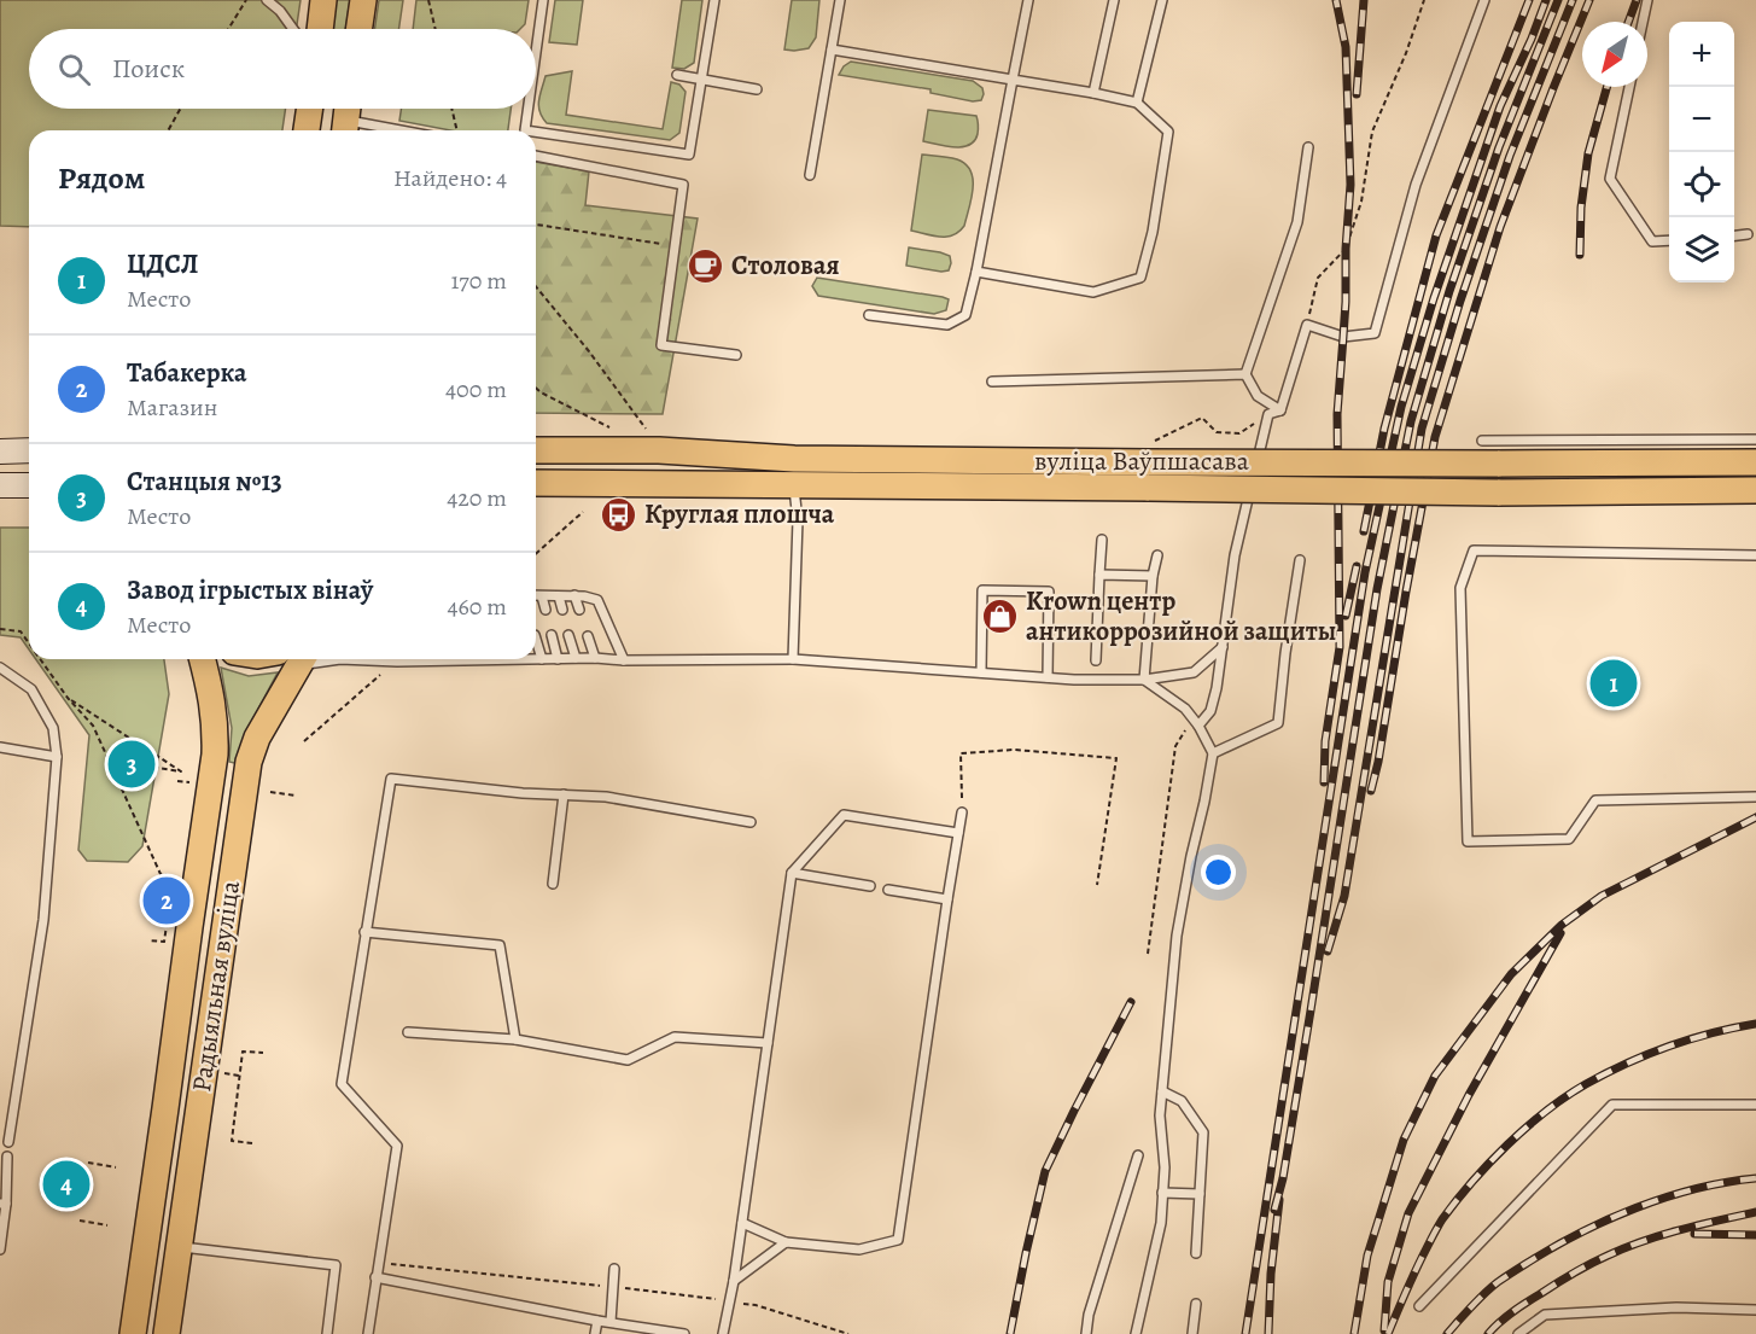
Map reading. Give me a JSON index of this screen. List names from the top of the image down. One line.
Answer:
{"streets":{"main road":["вуліца Ваўпшасава","Радыяльная вуліца"]},"places":{"cafe":["Столовая"],"bus stop":["Круглая плошча"],"shop":["Krown центр антикоррозийной защиты"]},"north":"bottom left","page":{"map_buttons":["+","−"],"search":"Поиск","heading":["Рядом","Найдено: 4"],"list":[{"mark":"1","name":"ЦДСЛ","note":"Место","value":"170 m"},{"mark":"2","name":"Табакерка","note":"Магазин","value":"400 m"},{"mark":"3","name":"Станцыя №13","note":"Место","value":"420 m"},{"mark":"4","name":"Завод ігрыстых вінаў","note":"Место","value":"460 m"}],"pins":["1","3","2","4"]}}
